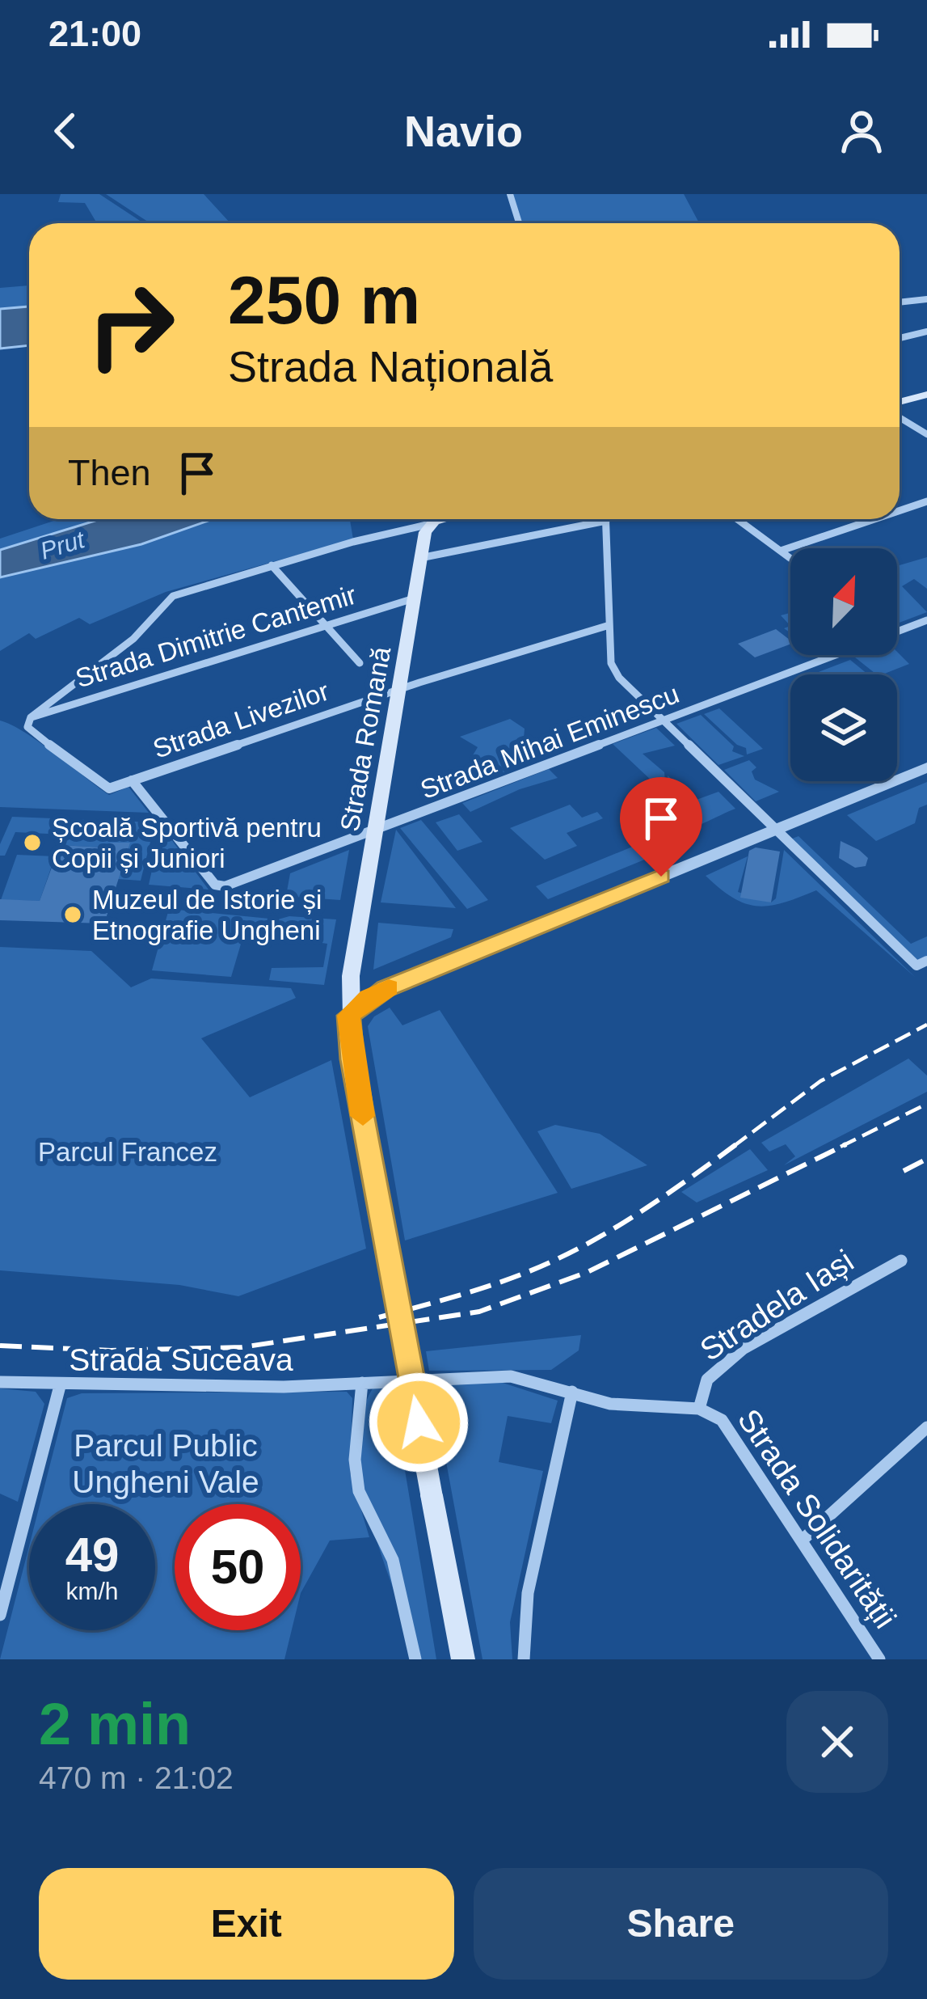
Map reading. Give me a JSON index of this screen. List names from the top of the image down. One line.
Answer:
{"streets":{"main road":["Strada Romană"],"street":["Strada Dimitrie Cantemir","Strada Livezilor","Strada Mihai Eminescu","Stradela Iași","Strada Suceava","Strada Solidarității"]},"crossings":[["Strada Dimitrie Cantemir","Strada Livezilor"],["Strada Dimitrie Cantemir","Strada Romană"],["Strada Livezilor","Strada Romană"],["Strada Livezilor","Strada Mihai Eminescu"],["Strada Romană","Strada Mihai Eminescu"],["Stradela Iași","Strada Solidarității"],["Strada Suceava","Strada Solidarității"]],"water":["Prut"],"parks":["Parcul Francez","Parcul Public Ungheni Vale"],"places":["Școală Sportivă pentru Copii și Juniori","Muzeul de Istorie și Etnografie Ungheni"],"north":"top right","page":{"status":"21:00","header":"Navio","turn":["250 m","Strada Națională"],"then":"Then","speed":"49 km/h","limit":"50","heading":["2 min","470 m · 21:02"],"buttons":["Exit","Share"]}}
